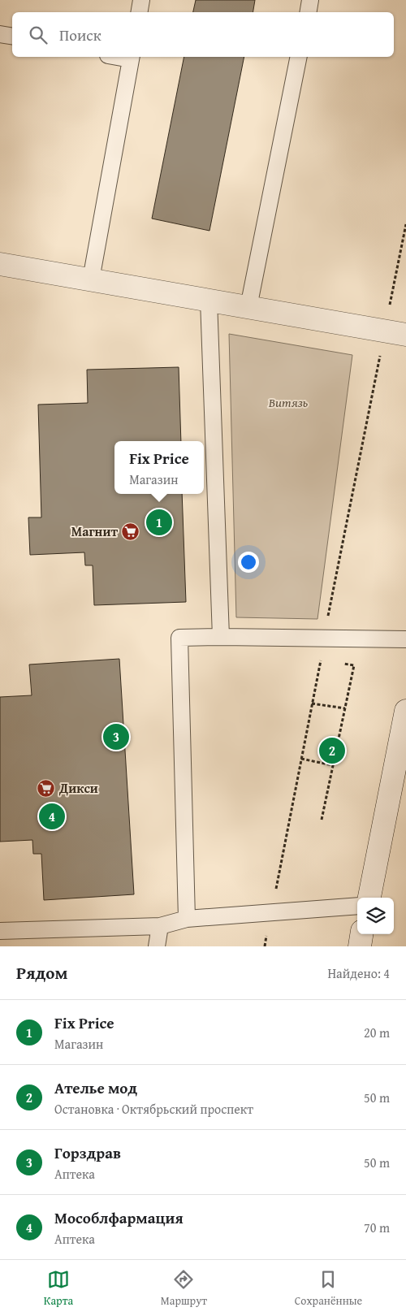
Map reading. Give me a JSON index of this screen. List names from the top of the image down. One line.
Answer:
{"parks":["Витязь"],"places":{"supermarket":["Магнит","Дикси"]},"page":{"search":"Поиск","popup":["Fix Price","Магазин"],"pins":["1","3","2","4"],"heading":["Рядом","Найдено: 4"],"list":[{"mark":"1","name":"Fix Price","note":"Магазин","value":"20 m"},{"mark":"2","name":"Ателье мод","note":"Остановка · Октябрьский проспект","value":"50 m"},{"mark":"3","name":"Горздрав","note":"Аптека","value":"50 m"},{"mark":"4","name":"Мособлфармация","note":"Аптека","value":"70 m"}],"nav":["Карта","Маршрут","Сохранённые"]}}
